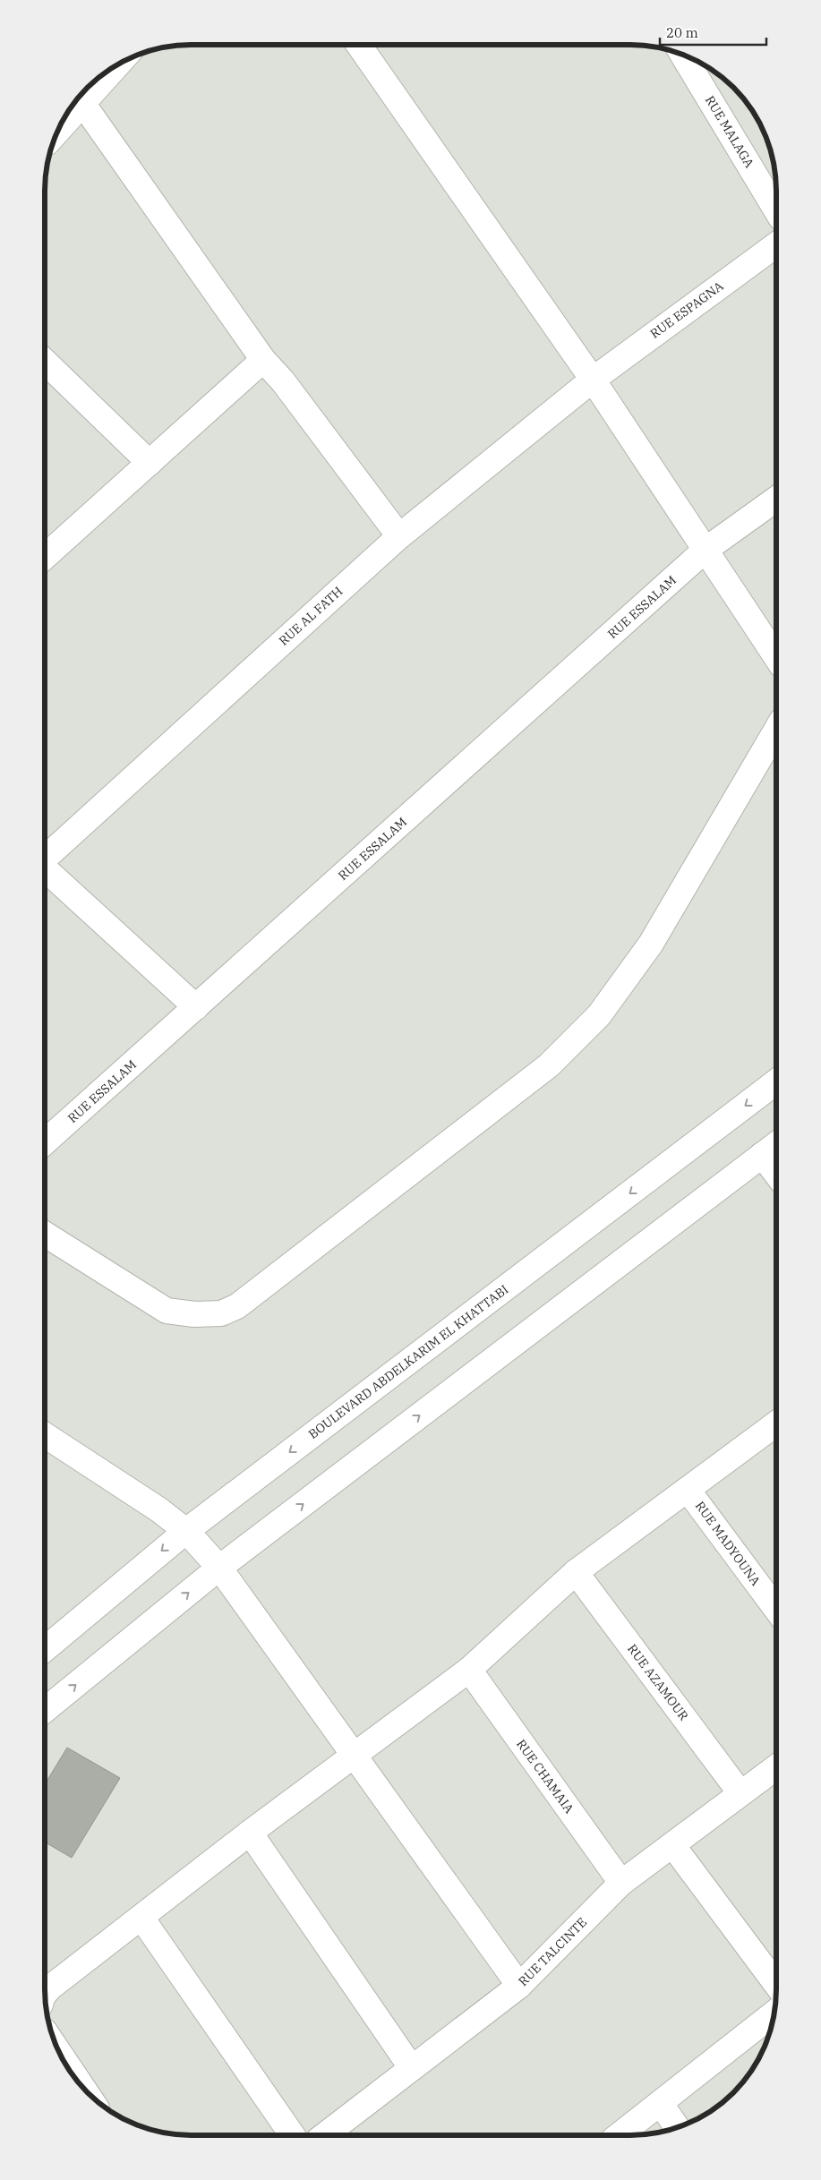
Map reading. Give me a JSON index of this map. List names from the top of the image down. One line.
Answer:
{"streets":{"street":["RUE MALAGA","RUE ESPAGNA","RUE ESSALAM","RUE AL FATH","BOULEVARD ABDELKARIM EL KHATTABI","RUE MADYOUNA","RUE AZAMOUR","RUE CHAMAIA","RUE TALCINTE"]},"crossings":[["RUE ESPAGNA","RUE AL FATH"],["RUE AZAMOUR","RUE TALCINTE"],["RUE CHAMAIA","RUE TALCINTE"]],"scale_bar":"20 m"}
